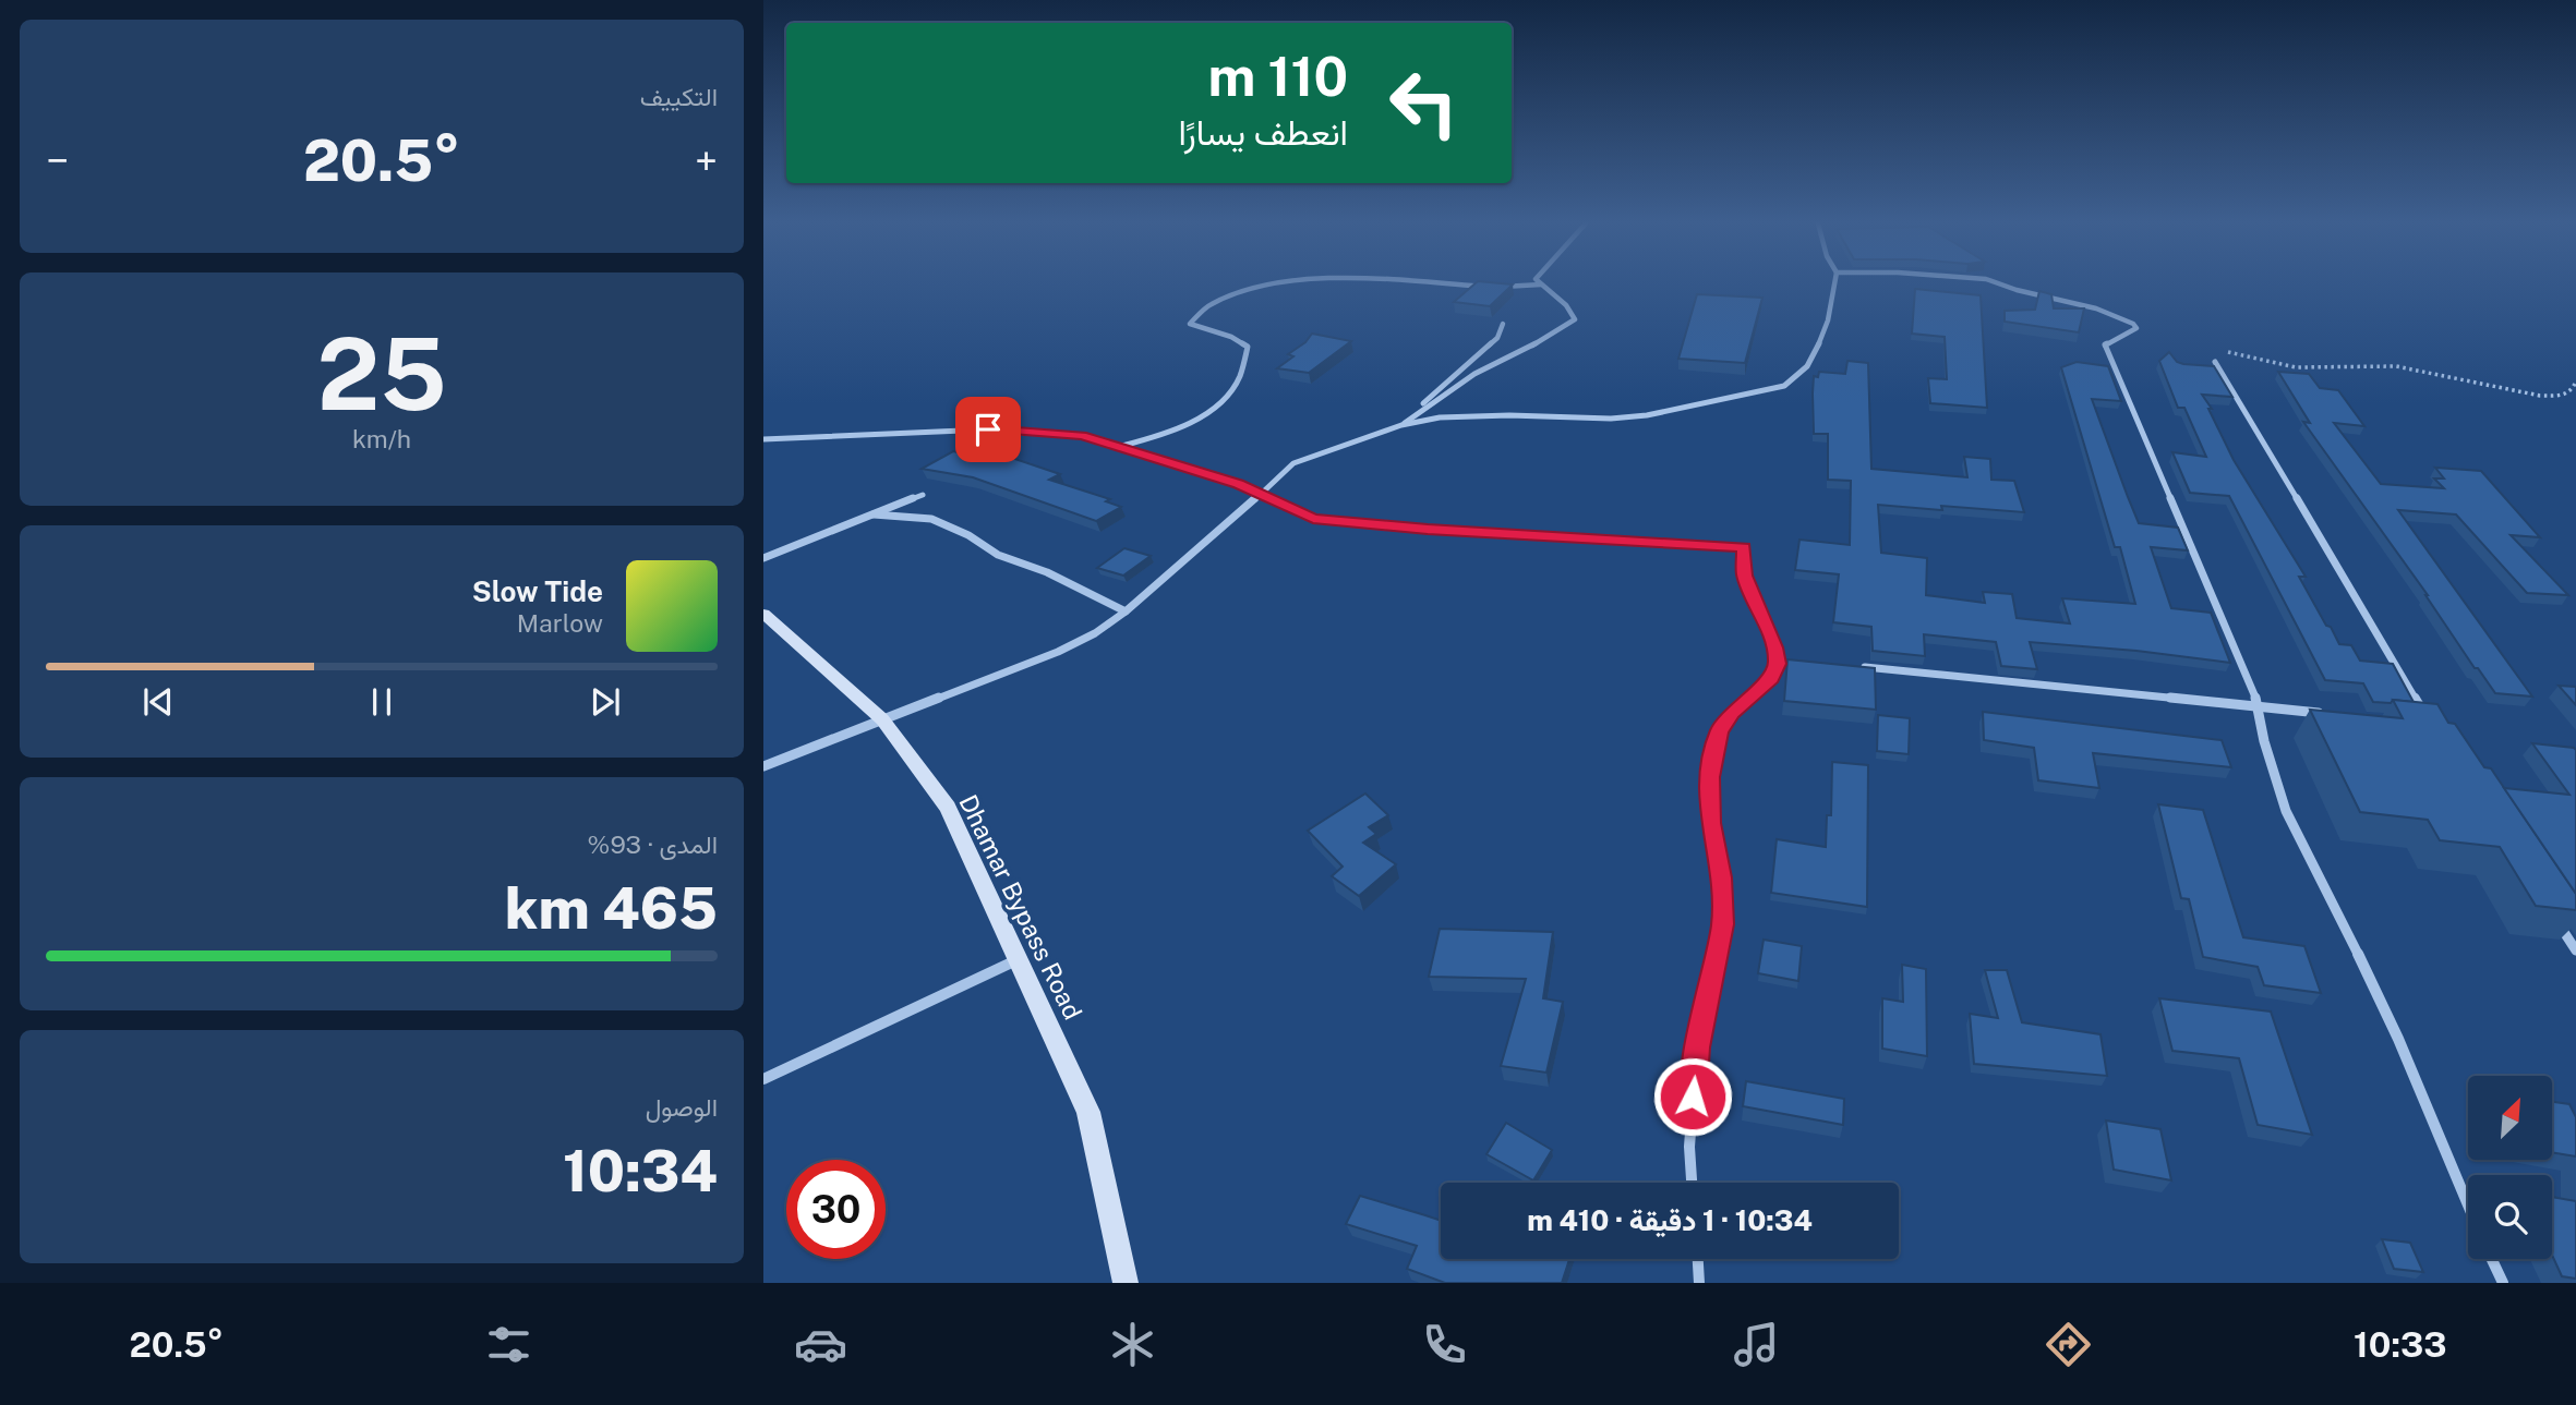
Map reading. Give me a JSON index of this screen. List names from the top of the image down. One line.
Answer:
{"streets":{"main road":["Dhamar Bypass Road"]},"north":"top right","page":{"tile":["التكييف",["25","km/h"],["المدى · 93%","465 km"],["الوصول","10:34"]],"turn":["110 m","انعطف يسارًا"],"heat":["−","20.5°","+"],"song":["Slow Tide","Marlow"],"limit":"30","trip":"10:34 · 1 دقيقة · 410 m","tabs":["10:33","20.5°"]}}
